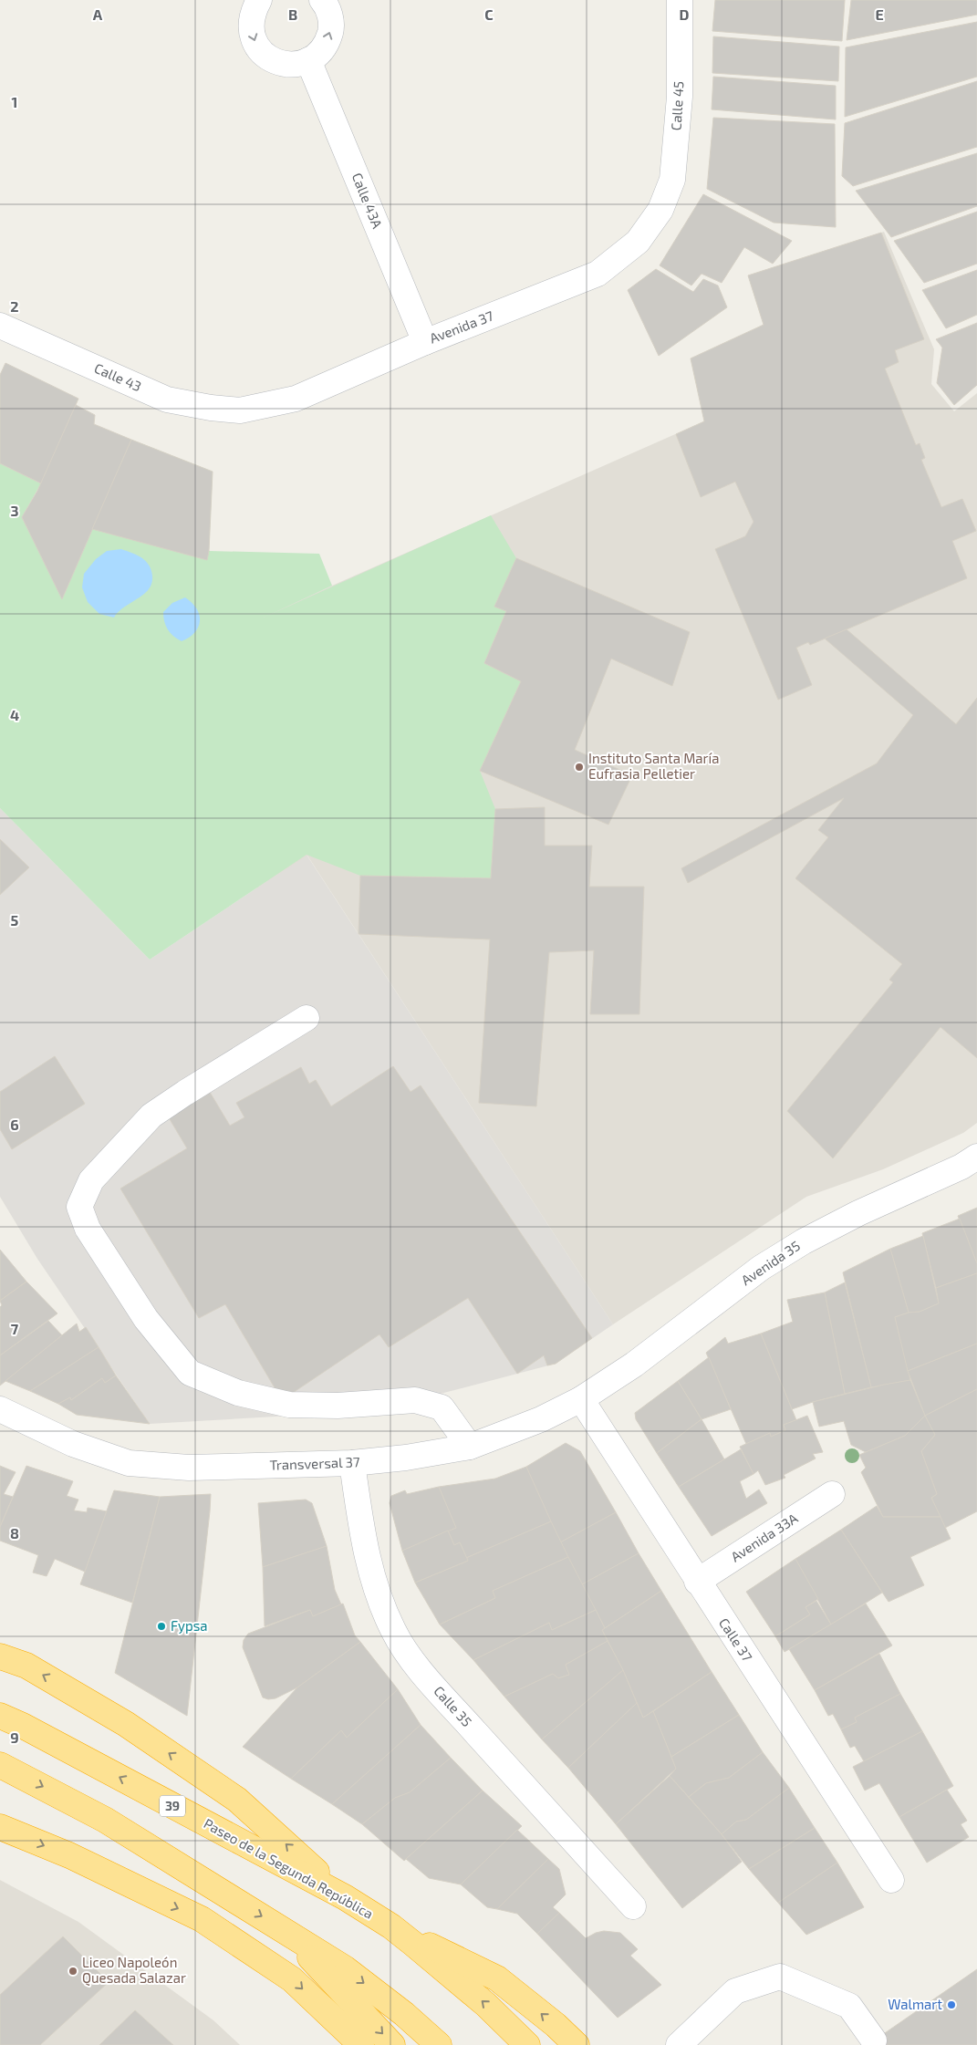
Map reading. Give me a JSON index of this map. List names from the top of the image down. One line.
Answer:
{"streets":{"highway":["39","Paseo de la Segunda República"],"street":["Calle 45","Calle 43A","Avenida 37","Calle 43","Avenida 35","Transversal 37","Avenida 33A","Calle 37","Calle 35"]},"crossings":[["Calle 45","Avenida 37"],["Calle 43A","Avenida 37"],["Avenida 37","Calle 43"],["Avenida 35","Transversal 37"],["Avenida 35","Calle 37"],["Transversal 37","Calle 37"],["Transversal 37","Calle 35"],["Avenida 33A","Calle 37"]],"places":["Instituto Santa María Eufrasia Pelletier","Fypsa","Liceo Napoleón Quesada Salazar","Walmart"],"grid":{"columns":["A","B","C","D","E"],"rows":["1","2","3","4","5","6","7","8","9"]}}
